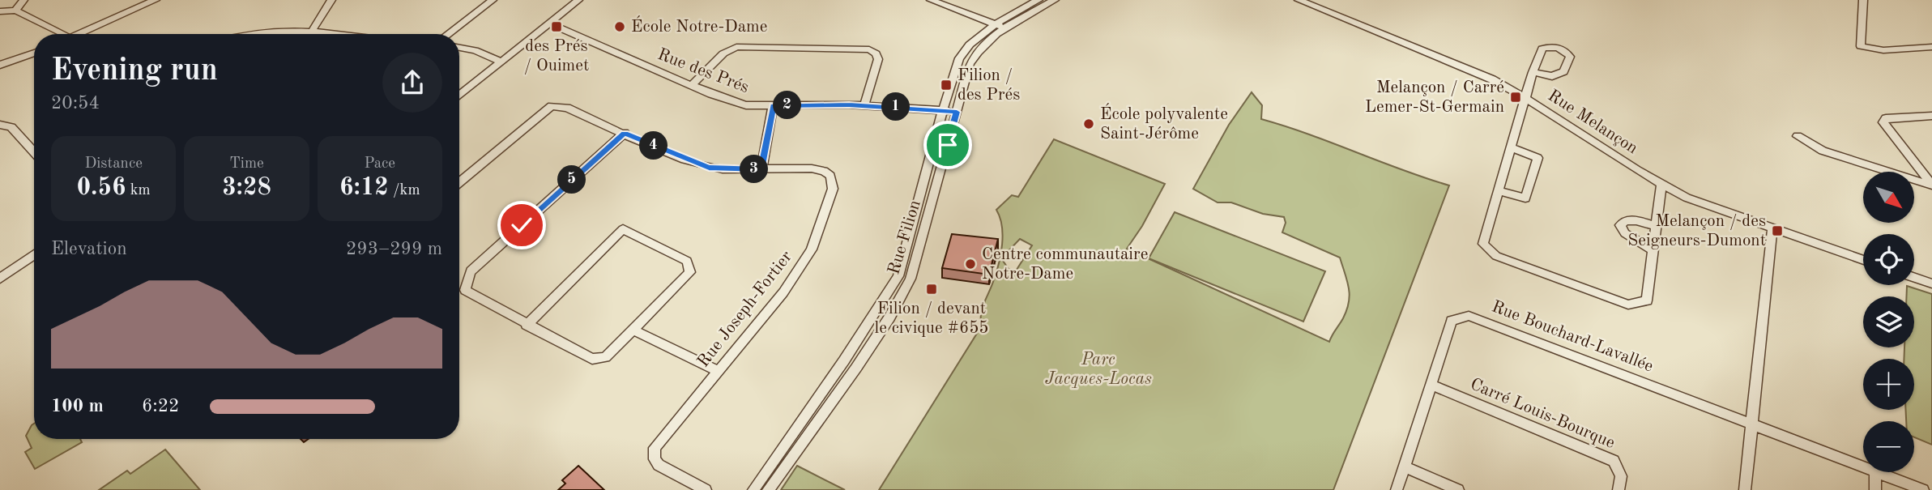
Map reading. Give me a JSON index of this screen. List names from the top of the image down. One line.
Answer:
{"streets":{"street":["Rue des Prés","Rue Melançon","Rue Filion","Rue Joseph-Fortier","Rue Bouchard-Lavallée","Carré Louis-Bourque"]},"crossings":[["Rue des Prés","Rue Filion"],["Rue Bouchard-Lavallée","Carré Louis-Bourque"]],"parks":["Parc Jacques-Locas"],"places":{"transit":["des Prés / Ouimet","Filion / des Prés","Melançon / Carré Lemer-St-Germain","Melançon / des Seigneurs-Dumont","Filion / devant le civique #655"],"other":["École Notre-Dame","École polyvalente Saint-Jérôme","Centre communautaire Notre-Dame"]},"north":"bottom right","page":{"heading":["Evening run","20:54"],"pins":["2","1","4","3","5"],"stats":[["Distance","0.56 km"],["Time","3:28"],["Pace","6:12 /km"]],"map_buttons":["+","−"],"chart":["Elevation","293–299 m"],"list":[{"name":"100 m","note":"6:22"}]}}
